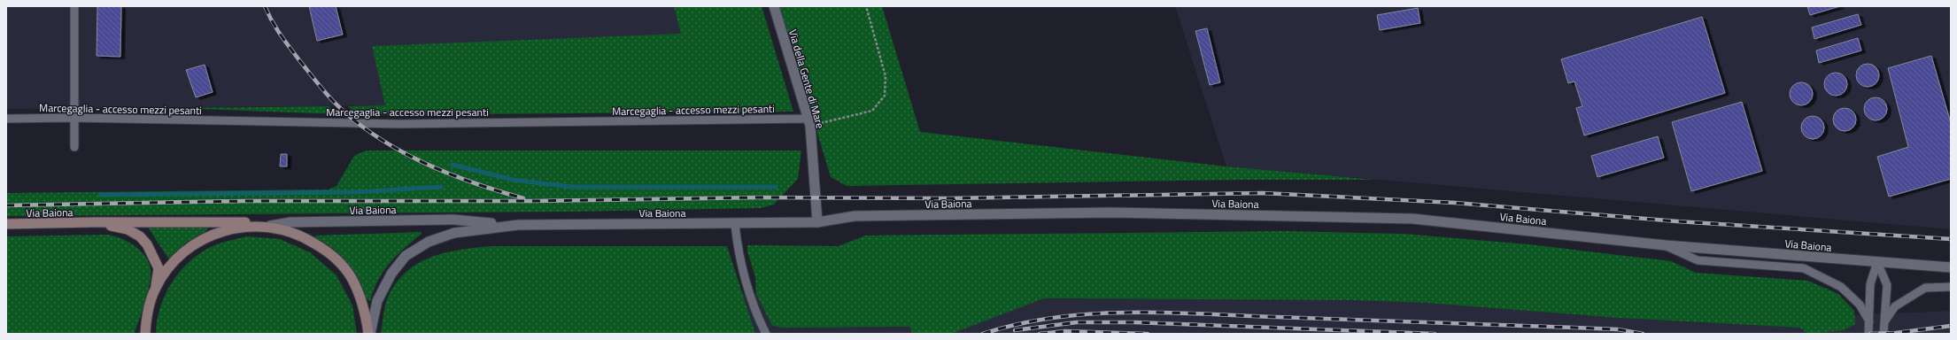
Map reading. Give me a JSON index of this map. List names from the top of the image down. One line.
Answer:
{"streets":{"main road":["Via Baiona"],"street":["Via della Gente di Mare"],"lane":["Marcegaglia - accesso mezzi pesanti"]},"crossings":[["Via della Gente di Mare","Marcegaglia - accesso mezzi pesanti"],["Via della Gente di Mare","Via Baiona"]]}
